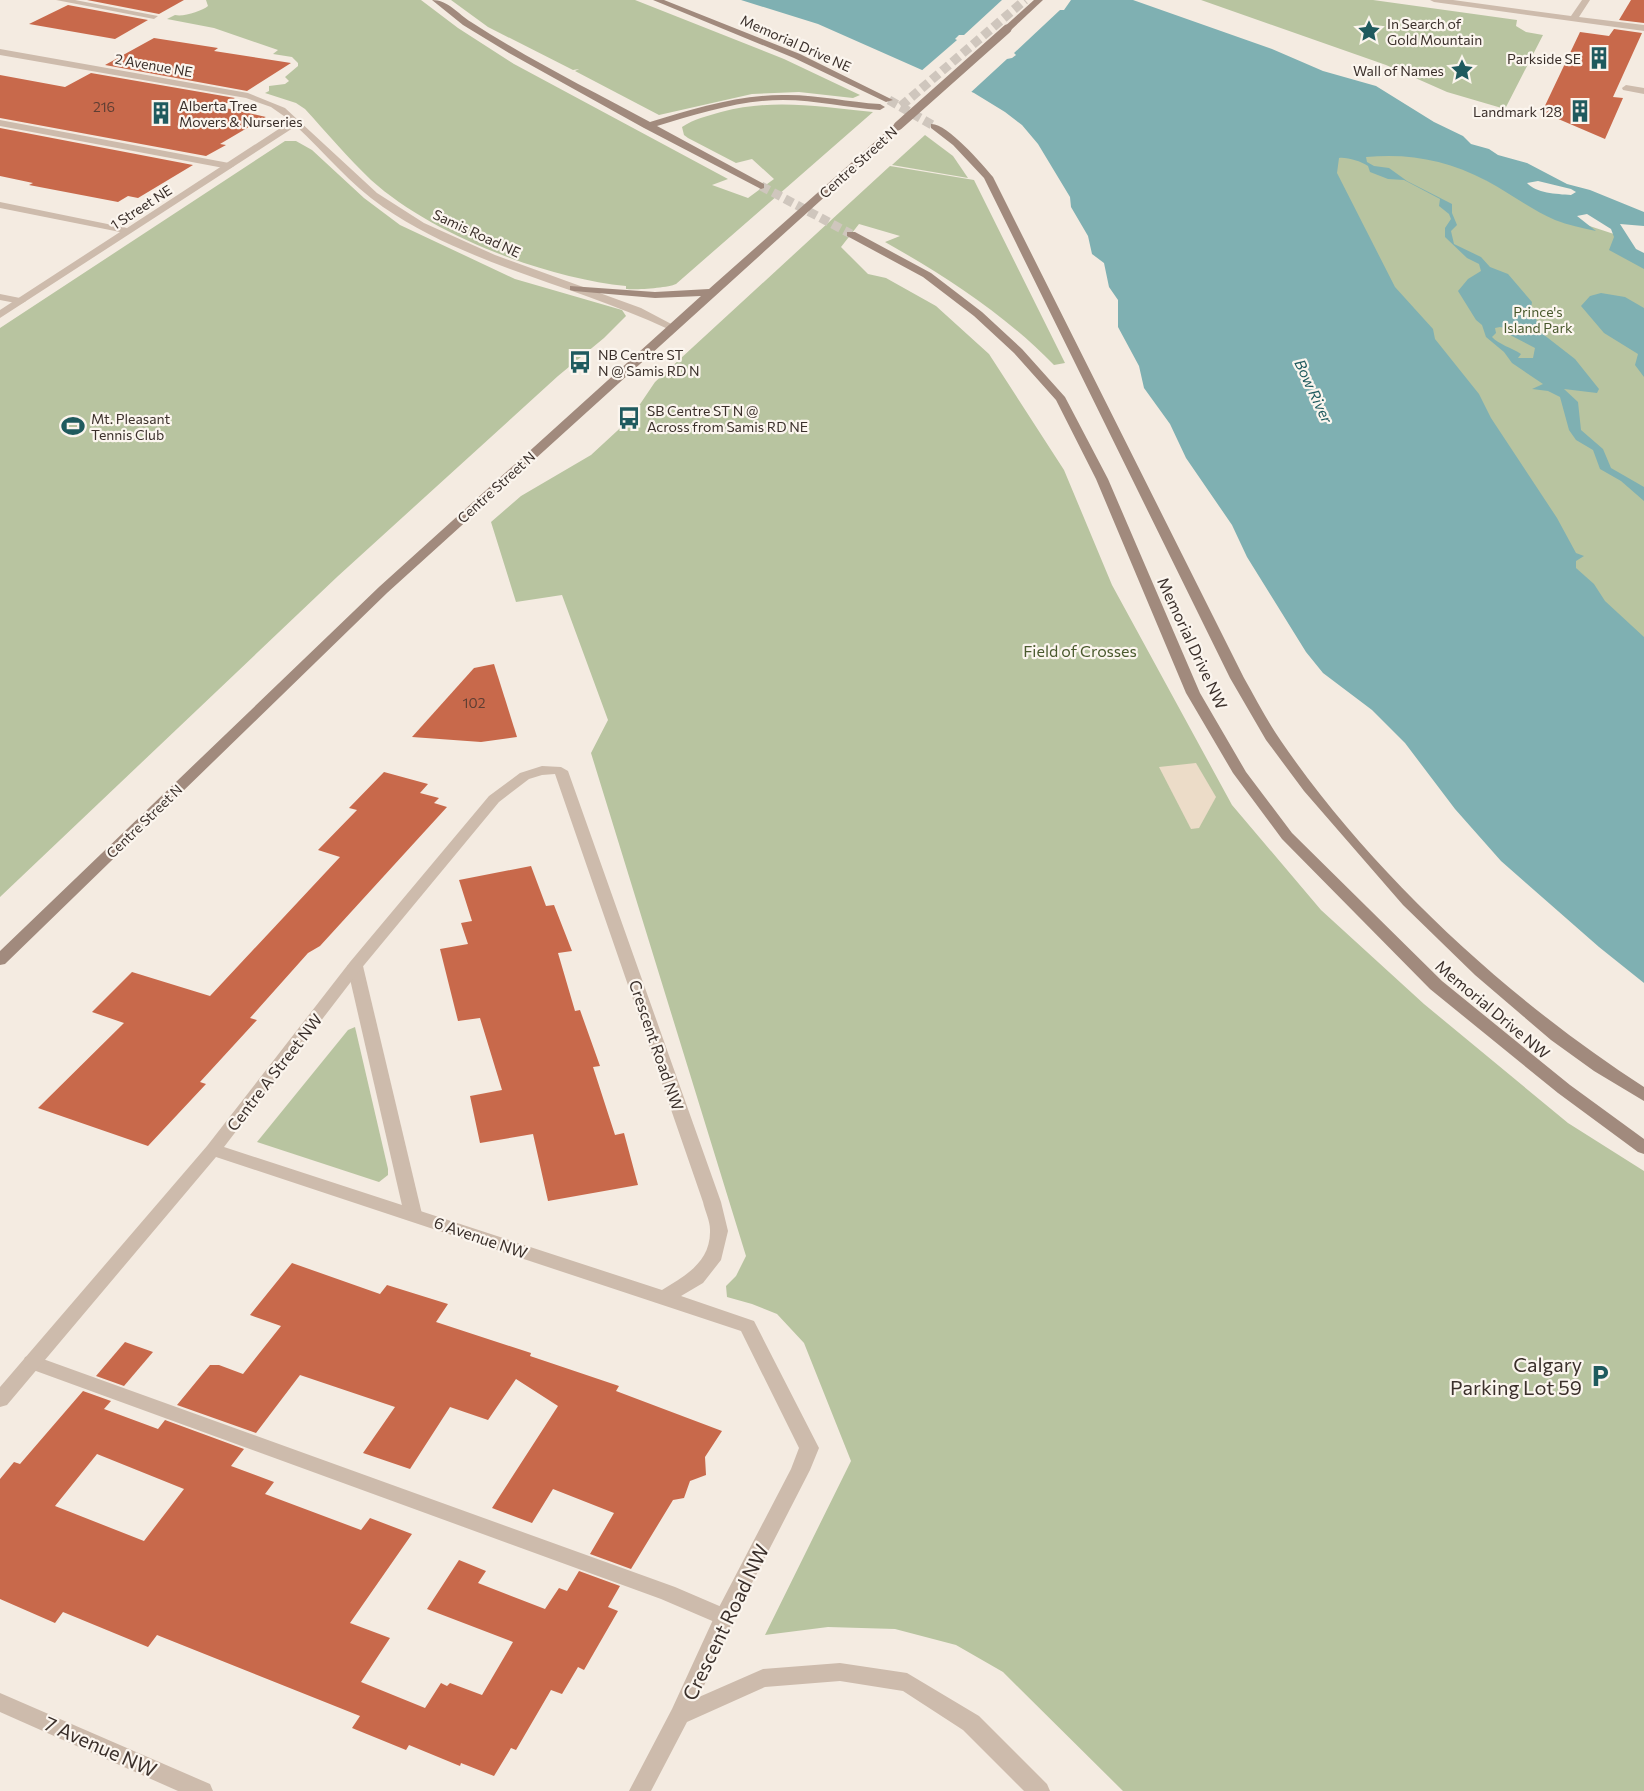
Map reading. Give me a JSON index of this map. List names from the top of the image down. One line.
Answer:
{"streets":{"main road":["Memorial Drive NE","Centre Street N","Memorial Drive NW"],"street":["2 Avenue NE","1 Street NE","Samis Road NE","Crescent Road NW","Centre A Street NW","6 Avenue NW","7 Avenue NW"]},"crossings":[["2 Avenue NE","1 Street NE"],["2 Avenue NE","Samis Road NE"],["Centre Street N","Samis Road NE"],["1 Street NE","Samis Road NE"],["Crescent Road NW","Centre A Street NW"],["Crescent Road NW","6 Avenue NW"],["Centre A Street NW","6 Avenue NW"]],"water":["Bow River"],"parks":["Prince's Island Park","Field of Crosses"],"places":{"place":["In Search of Gold Mountain","Wall of Names"],"building":["Parkside SE","Landmark 128","Alberta Tree Movers & Nurseries"],"bus stop":["NB Centre ST N @ Samis RD N","SB Centre ST N @ Across from Samis RD NE"],"sports":["Mt. Pleasant Tennis Club"],"parking":["Calgary Parking Lot 59"]},"house_numbers":["216","102"]}
